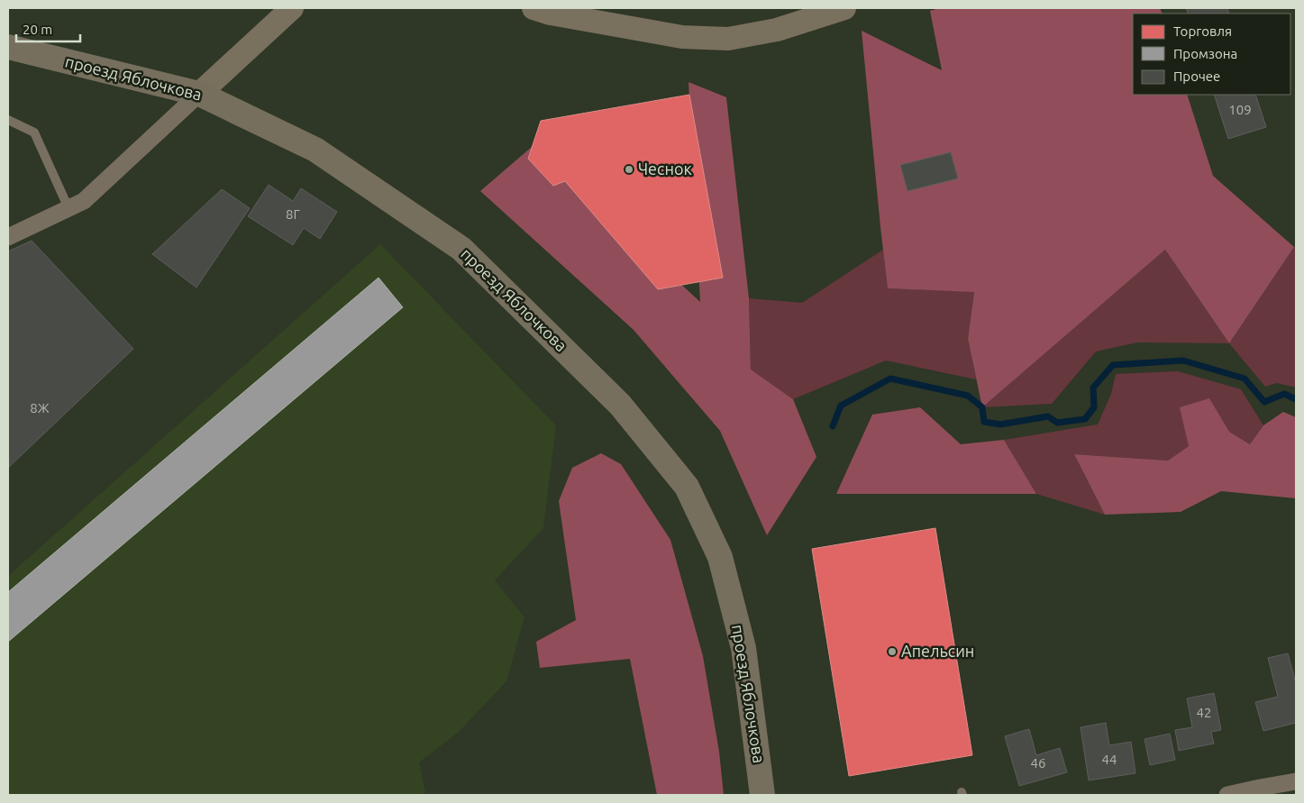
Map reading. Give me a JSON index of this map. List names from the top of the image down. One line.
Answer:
{"streets":{"main road":["проезд Яблочкова"]},"places":["Чеснок","Апельсин"],"house_numbers":["109","8Г","8Ж","42","44","46"],"legend":["Торговля","Промзона","Прочее"],"scale_bar":"20 m"}
